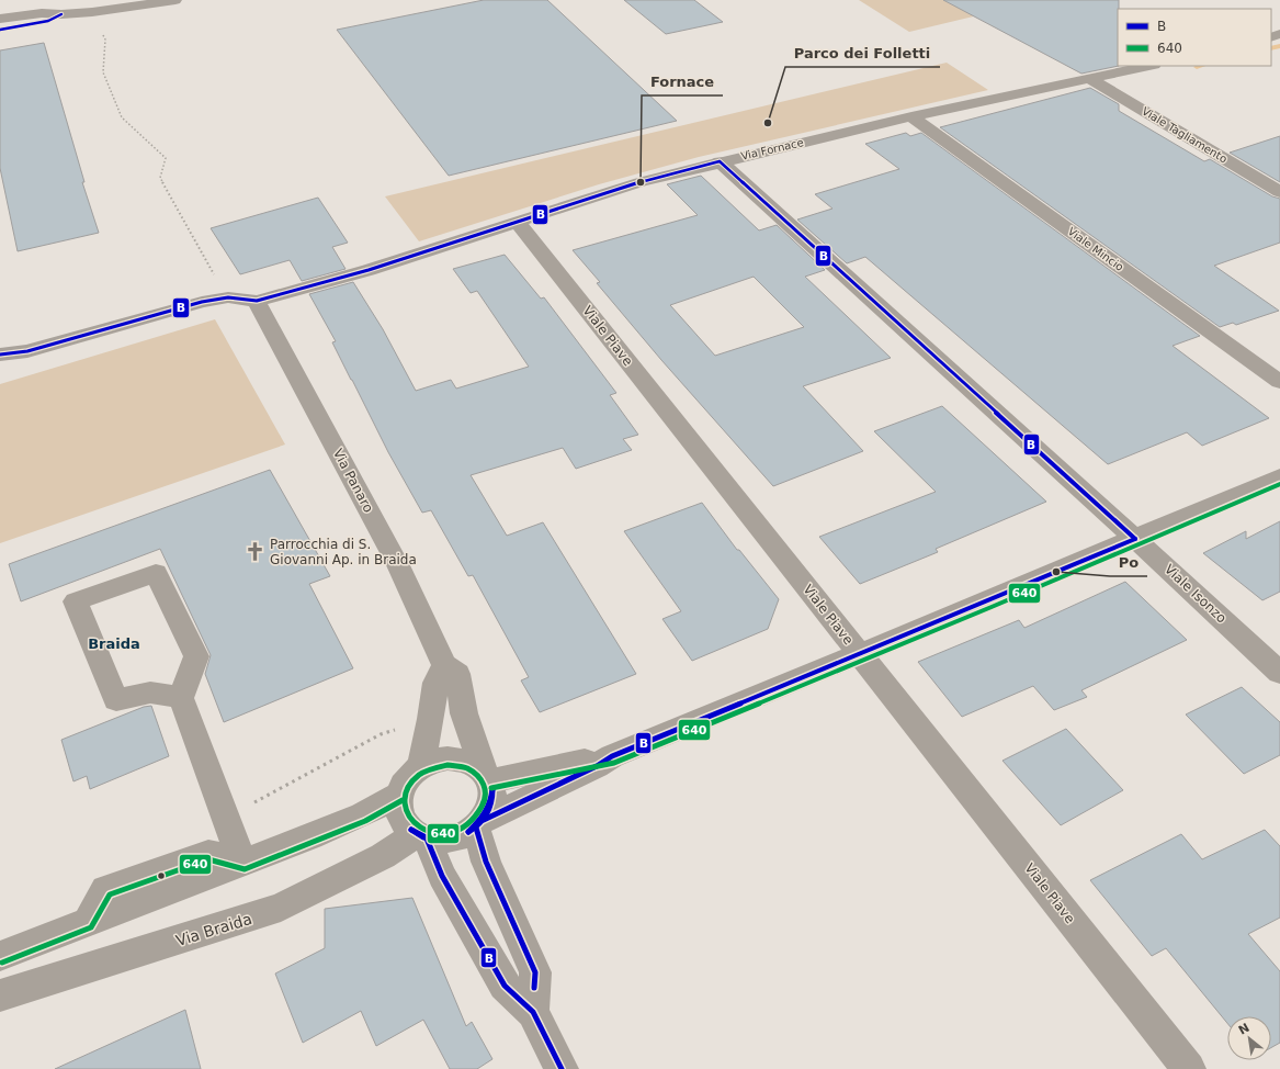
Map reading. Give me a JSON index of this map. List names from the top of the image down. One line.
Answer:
{"streets":{"street":["Viale Tagliamento","Via Fornace","Viale Mincio","Viale Piave","Via Panaro","Viale Isonzo","Via Braida"]},"crossings":[["Viale Tagliamento","Via Fornace"],["Via Fornace","Viale Mincio"],["Via Fornace","Viale Piave"],["Via Fornace","Via Panaro"],["Via Fornace","Viale Isonzo"],["Via Panaro","Via Braida"]],"districts":["Braida"],"places":{"other":["Parco dei Folletti","Fornace","Po"],"church":["Parrocchia di S. Giovanni Ap. in Braida"]},"lines":["transit line B","transit line 640"],"legend":["B","640"],"north":"top left"}
